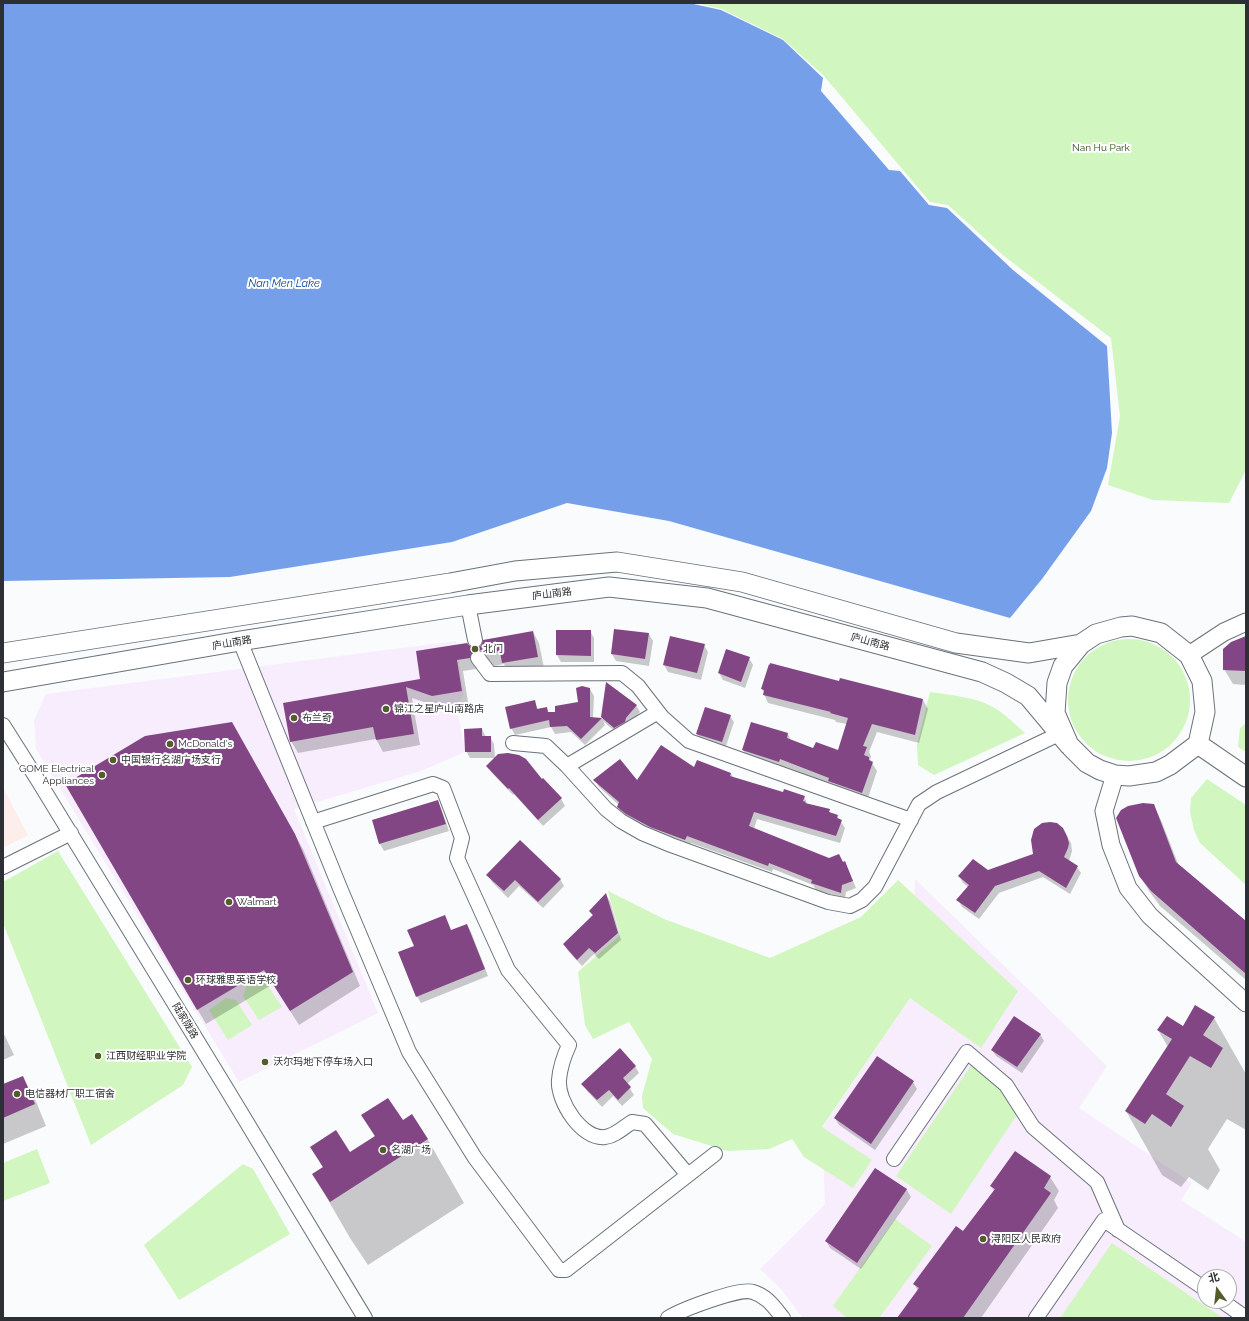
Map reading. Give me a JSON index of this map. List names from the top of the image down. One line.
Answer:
{"streets":{"main road":["庐山南路"],"street":["陆家陇路"]},"water":["Nan Men Lake"],"parks":["Nan Hu Park"],"places":["北门","锦江之星庐山南路店","布兰奇","McDonald's","中国银行名湖广场支行","GOME Electrical Appliances","Walmart","环球雅思英语学校","江西财经职业学院","沃尔玛地下停车场入口","电信器材厂职工宿舍","名湖广场","浔阳区人民政府"],"north":"top"}
